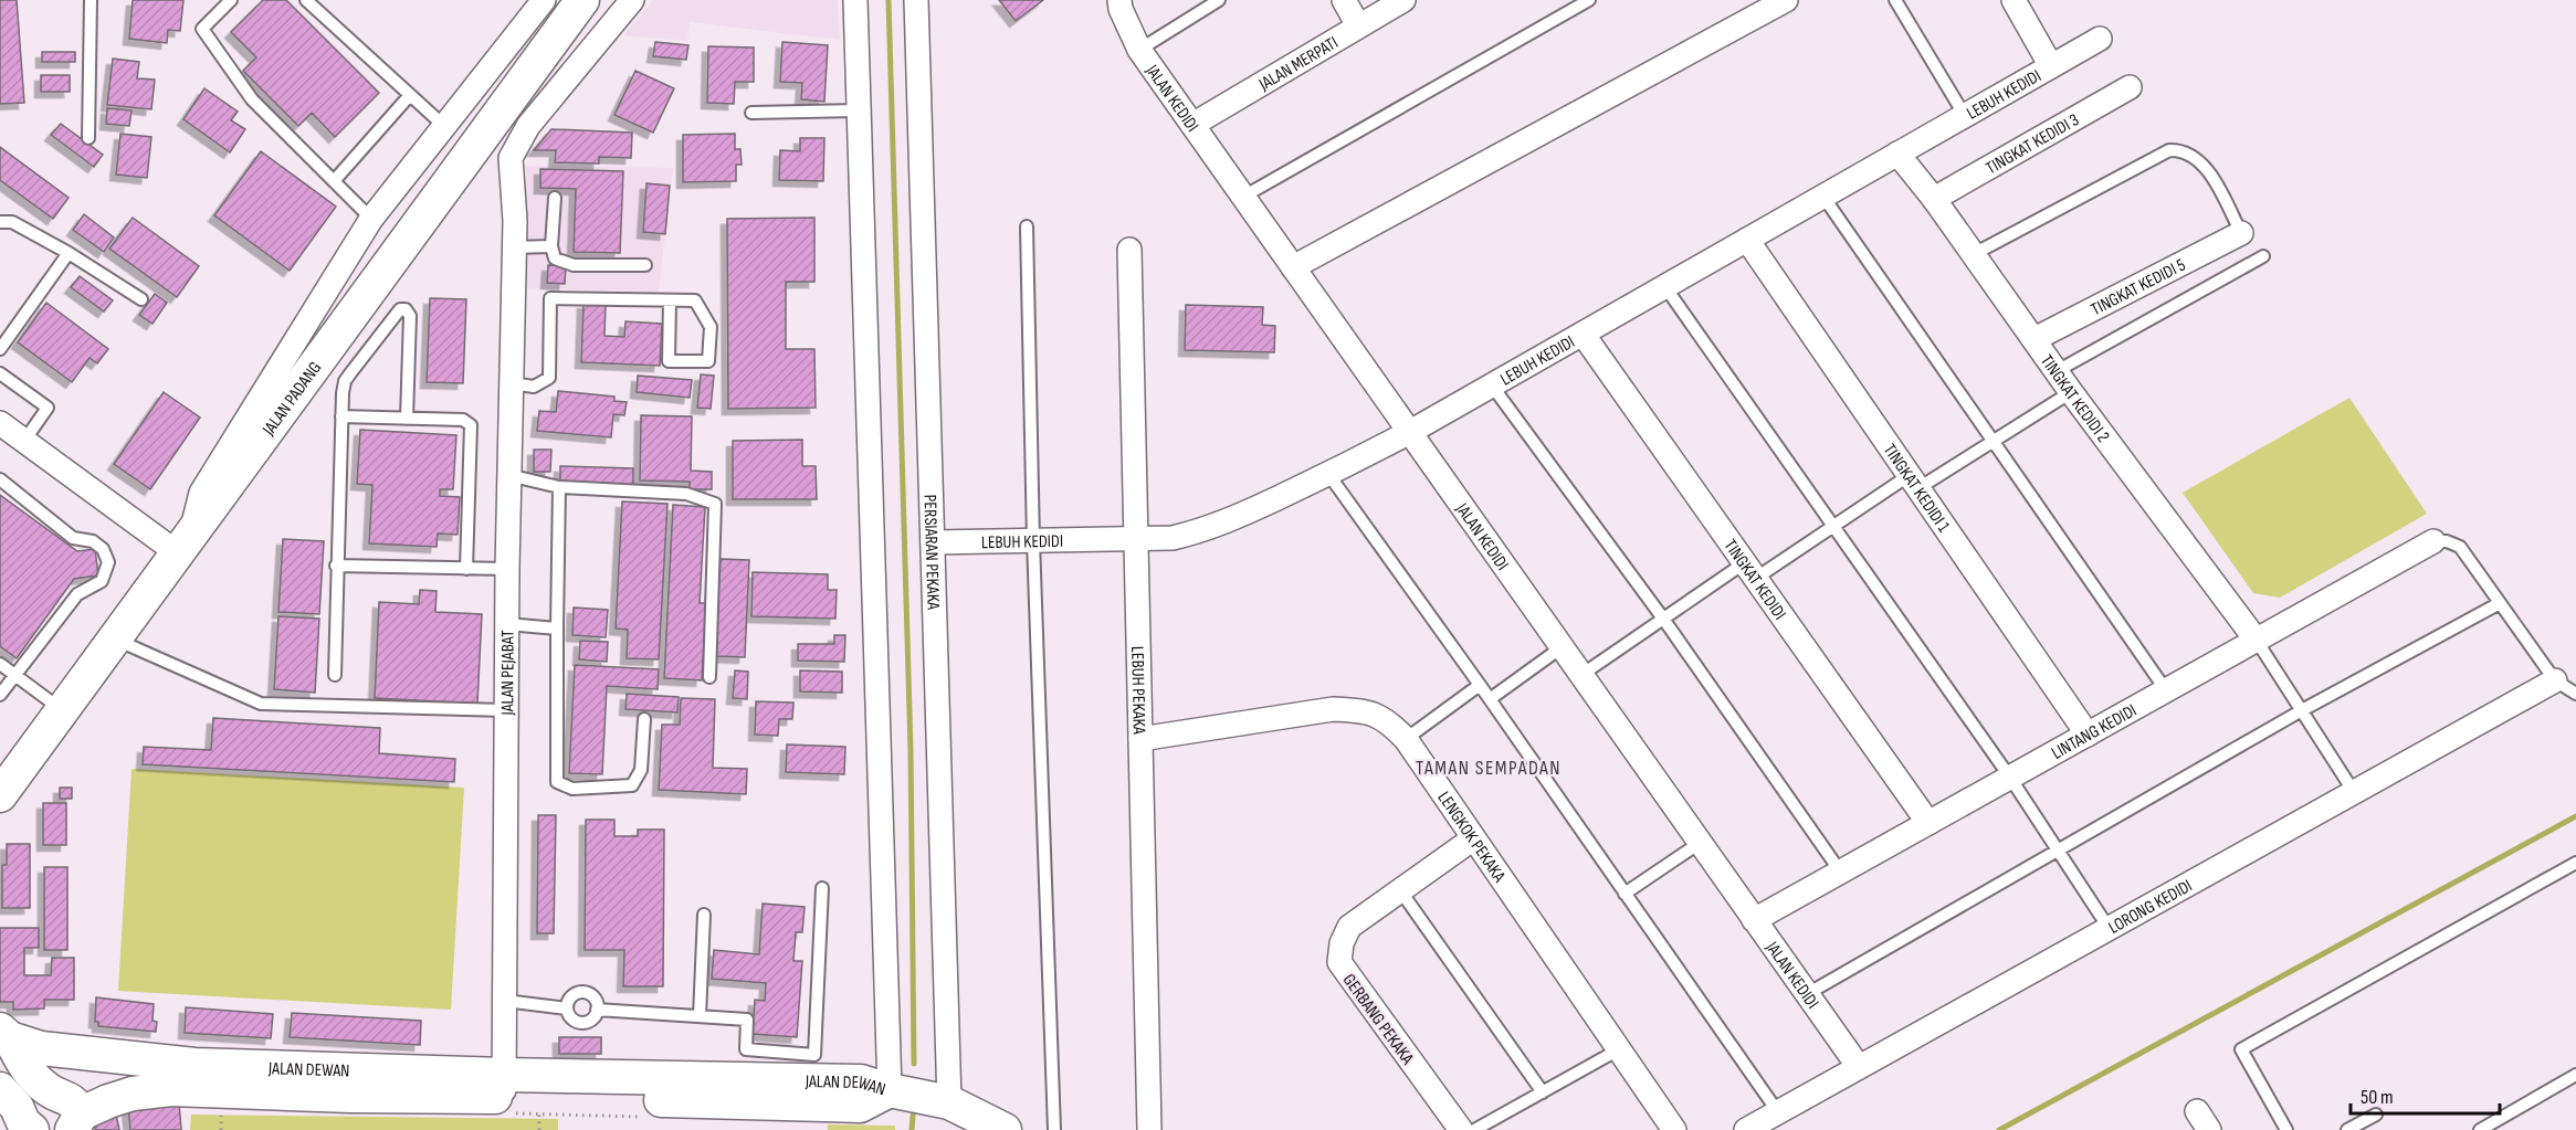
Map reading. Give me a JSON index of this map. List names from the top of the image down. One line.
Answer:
{"streets":{"main road":["JALAN PADANG","JALAN DEWAN"],"street":["JALAN MERPATI","LEBUH KEDIDI","JALAN KEDIDI","TINGKAT KEDIDI 3","TINGKAT KEDIDI 5","TINGKAT KEDIDI 2","TINGKAT KEDIDI 1","PERSIARAN PEKAKA","TINGKAT KEDIDI","JALAN PEJABAT","LEBUH PEKAKA","LINTANG KEDIDI","LENGKOK PEKAKA","LORONG KEDIDI","GERBANG PEKAKA"]},"crossings":[["JALAN MERPATI","JALAN KEDIDI"],["LEBUH KEDIDI","JALAN KEDIDI"],["LEBUH KEDIDI","TINGKAT KEDIDI 2"],["LEBUH KEDIDI","TINGKAT KEDIDI 1"],["LEBUH KEDIDI","PERSIARAN PEKAKA"],["LEBUH KEDIDI","TINGKAT KEDIDI"],["LEBUH KEDIDI","LEBUH PEKAKA"],["JALAN KEDIDI","LINTANG KEDIDI"],["JALAN KEDIDI","LORONG KEDIDI"],["TINGKAT KEDIDI 3","TINGKAT KEDIDI 2"],["TINGKAT KEDIDI 5","TINGKAT KEDIDI 2"],["TINGKAT KEDIDI 2","LINTANG KEDIDI"],["TINGKAT KEDIDI 1","LINTANG KEDIDI"],["TINGKAT KEDIDI","LINTANG KEDIDI"],["JALAN PEJABAT","JALAN DEWAN"],["LEBUH PEKAKA","LENGKOK PEKAKA"],["LENGKOK PEKAKA","GERBANG PEKAKA"]],"districts":["TAMAN SEMPADAN"],"scale_bar":"50 m"}
